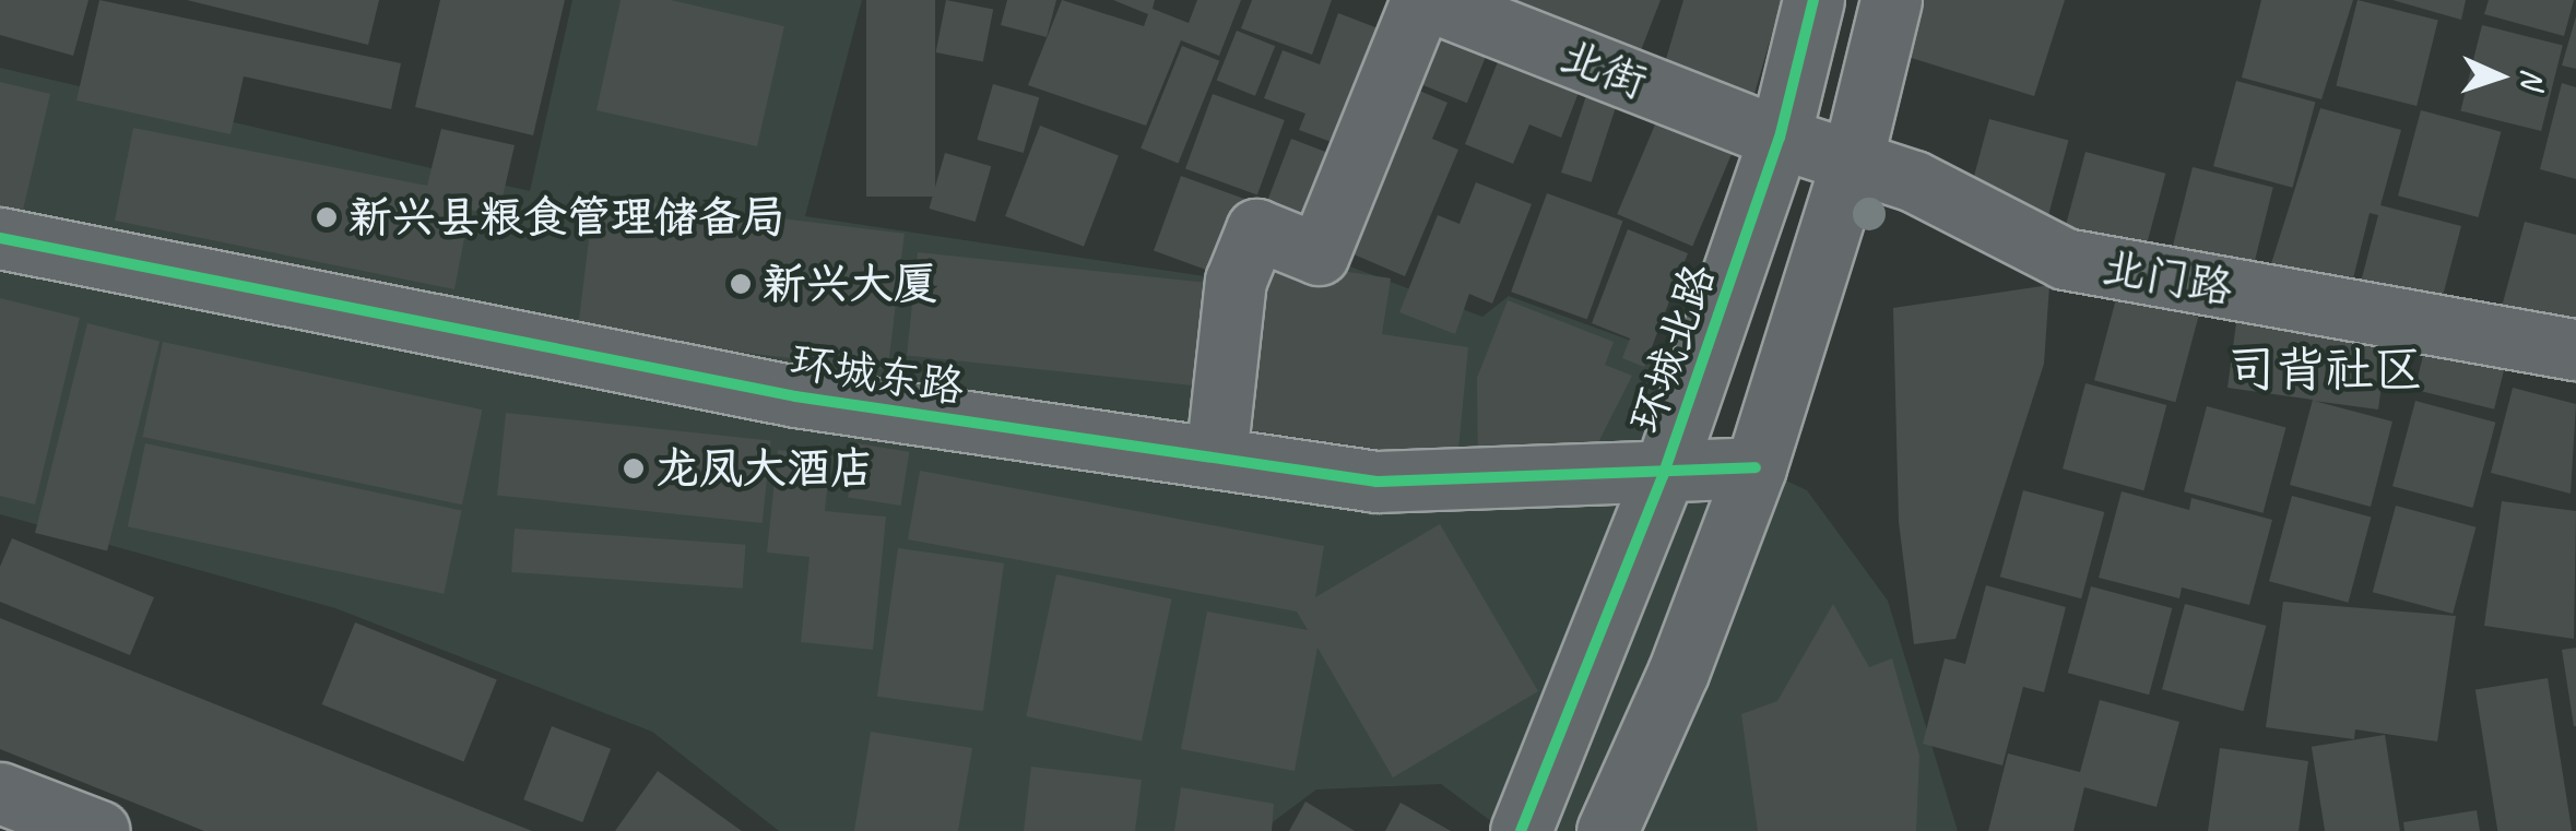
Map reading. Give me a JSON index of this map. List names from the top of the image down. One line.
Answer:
{"streets":{"street":["北街","北门路","环城北路","环城东路"]},"crossings":[["北街","北门路"],["北街","环城北路"],["北门路","环城北路"],["环城北路","环城东路"]],"districts":["司背社区"],"places":["新兴县粮食管理储备局","新兴大厦","龙凤大酒店"],"north":"right"}
